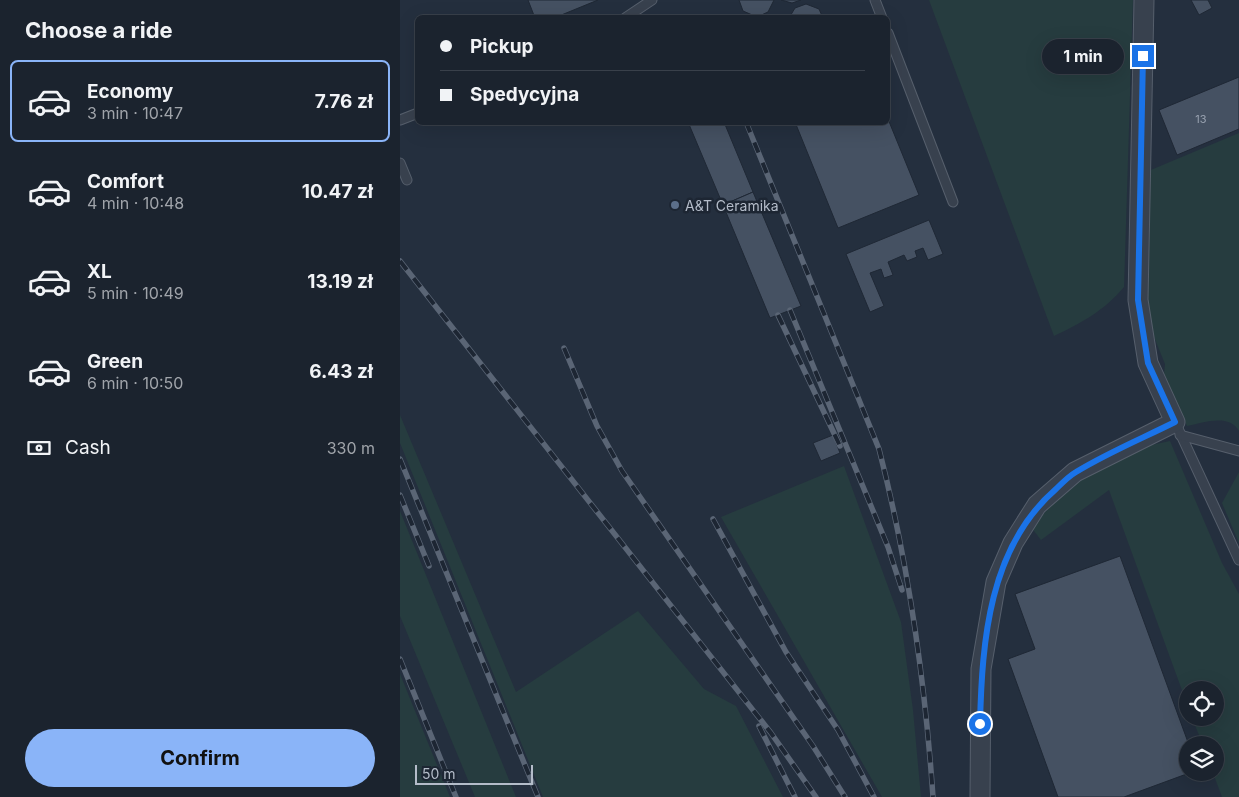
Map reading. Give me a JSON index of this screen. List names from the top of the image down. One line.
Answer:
{"places":["A&T Ceramika"],"house_numbers":["13"],"scale_bar":"50 m","page":{"heading":"Choose a ride","banner":["Pickup","Spedycyjna"],"bubble":"1 min","list":[{"name":"Economy","note":"3 min · 10:47","value":"7.76 zł"},{"name":"Comfort","note":"4 min · 10:48","value":"10.47 zł"},{"name":"XL","note":"5 min · 10:49","value":"13.19 zł"},{"name":"Green","note":"6 min · 10:50","value":"6.43 zł"}],"pay":["Cash","330 m"],"buttons":"Confirm","scale":"50 m"}}
